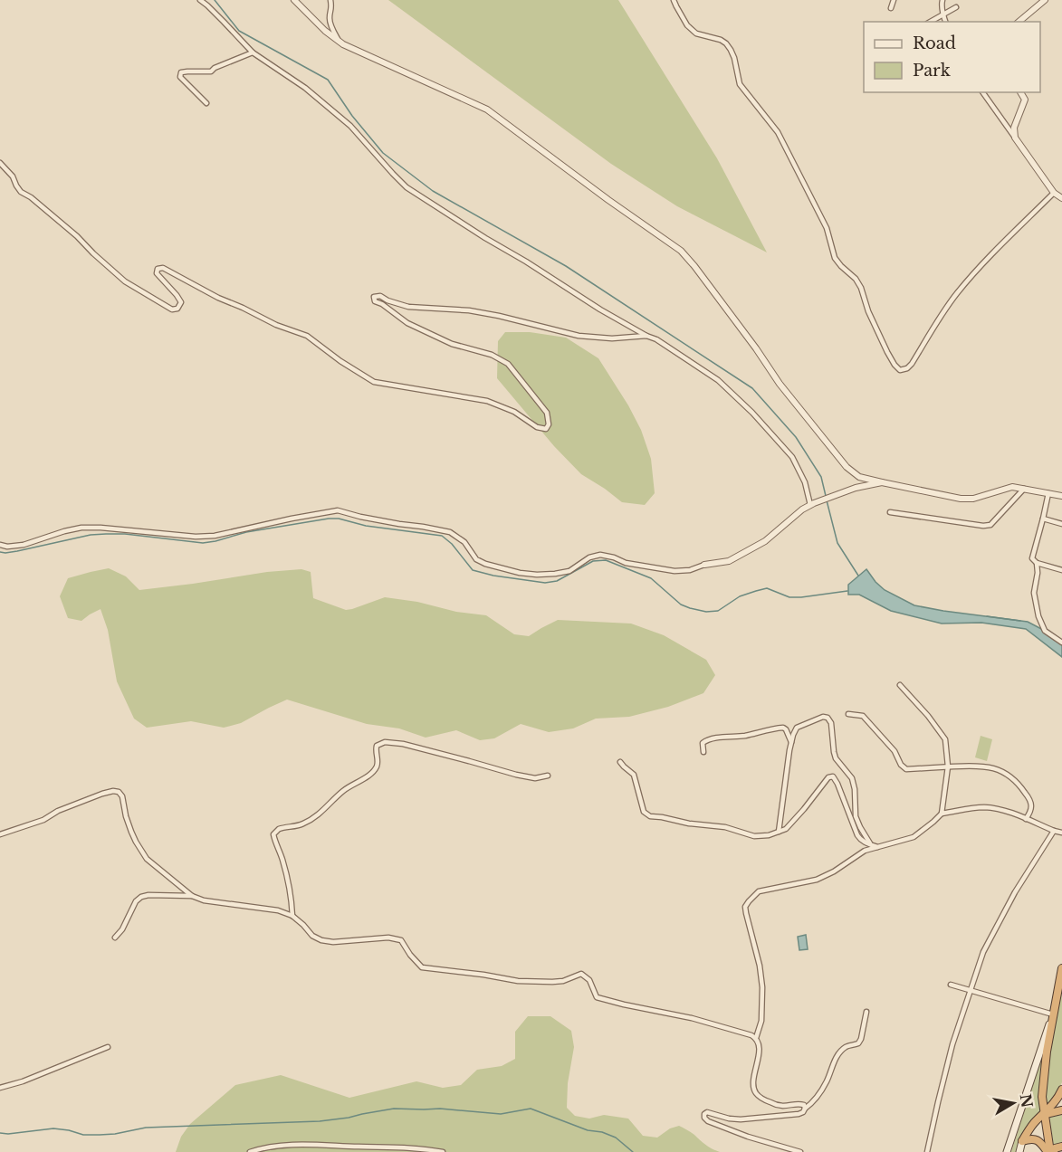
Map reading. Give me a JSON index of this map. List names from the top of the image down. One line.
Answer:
{"legend":["Road","Park"],"north":"right"}
